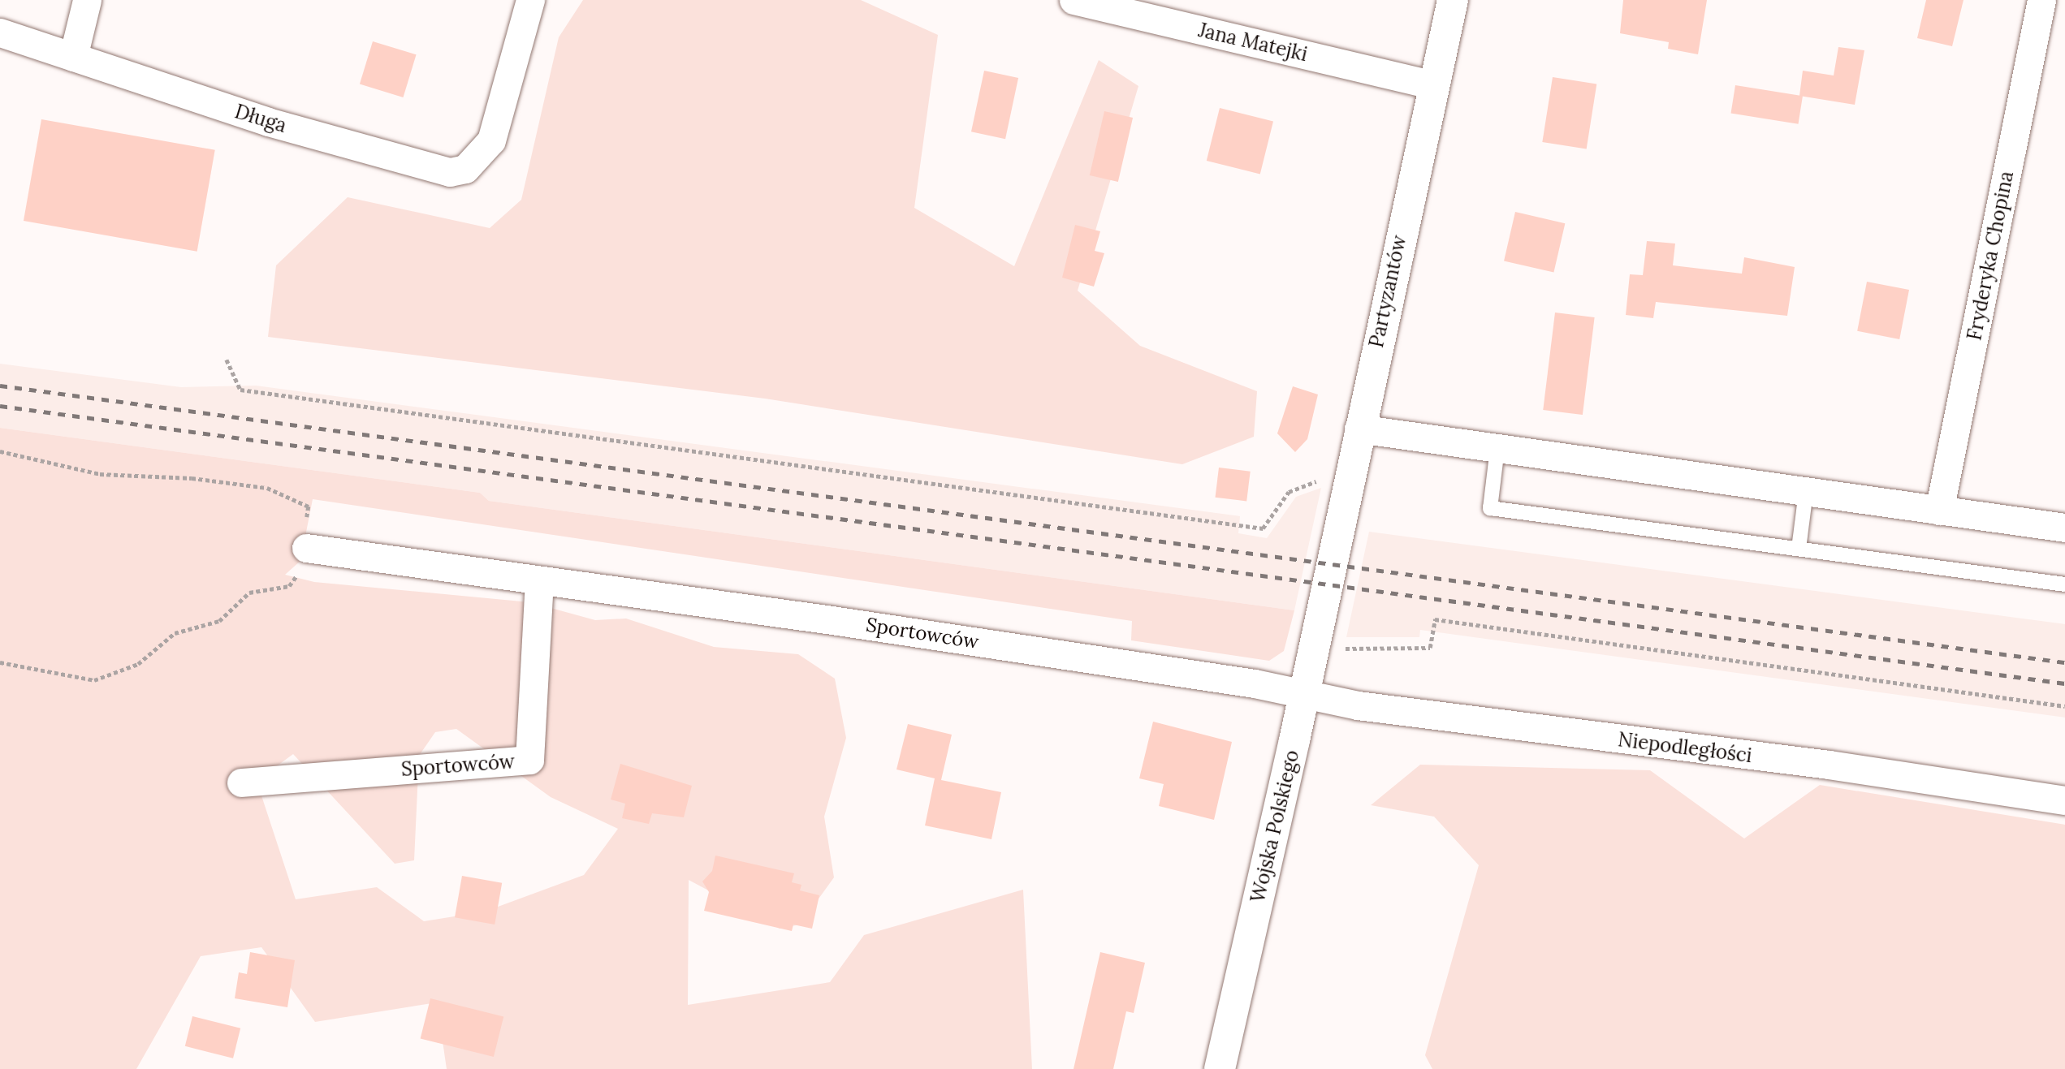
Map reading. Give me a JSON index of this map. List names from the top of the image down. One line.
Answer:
{"streets":{"street":["Jana Matejki","Długa","Fryderyka Chopina","Partyzantów","Sportowców","Niepodległości","Wojska Polskiego"]},"crossings":[["Jana Matejki","Partyzantów"],["Partyzantów","Wojska Polskiego"],["Sportowców","Niepodległości"],["Sportowców","Wojska Polskiego"],["Niepodległości","Wojska Polskiego"]]}
